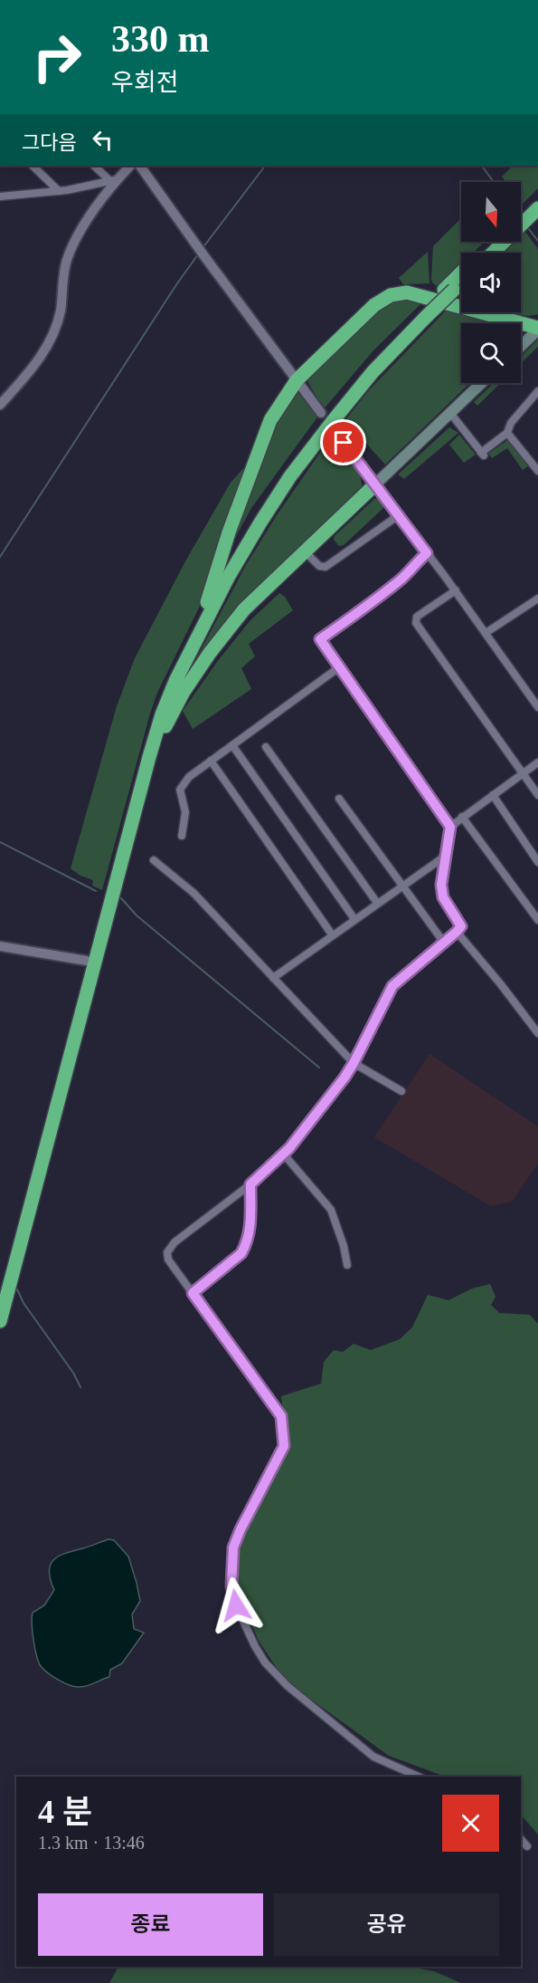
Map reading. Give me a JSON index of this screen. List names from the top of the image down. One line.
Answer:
{"north":"bottom","page":{"turn":["330 m","우회전"],"then":"그다음","heading":["4 분","1.3 km · 13:46"],"buttons":["종료","공유"]}}
